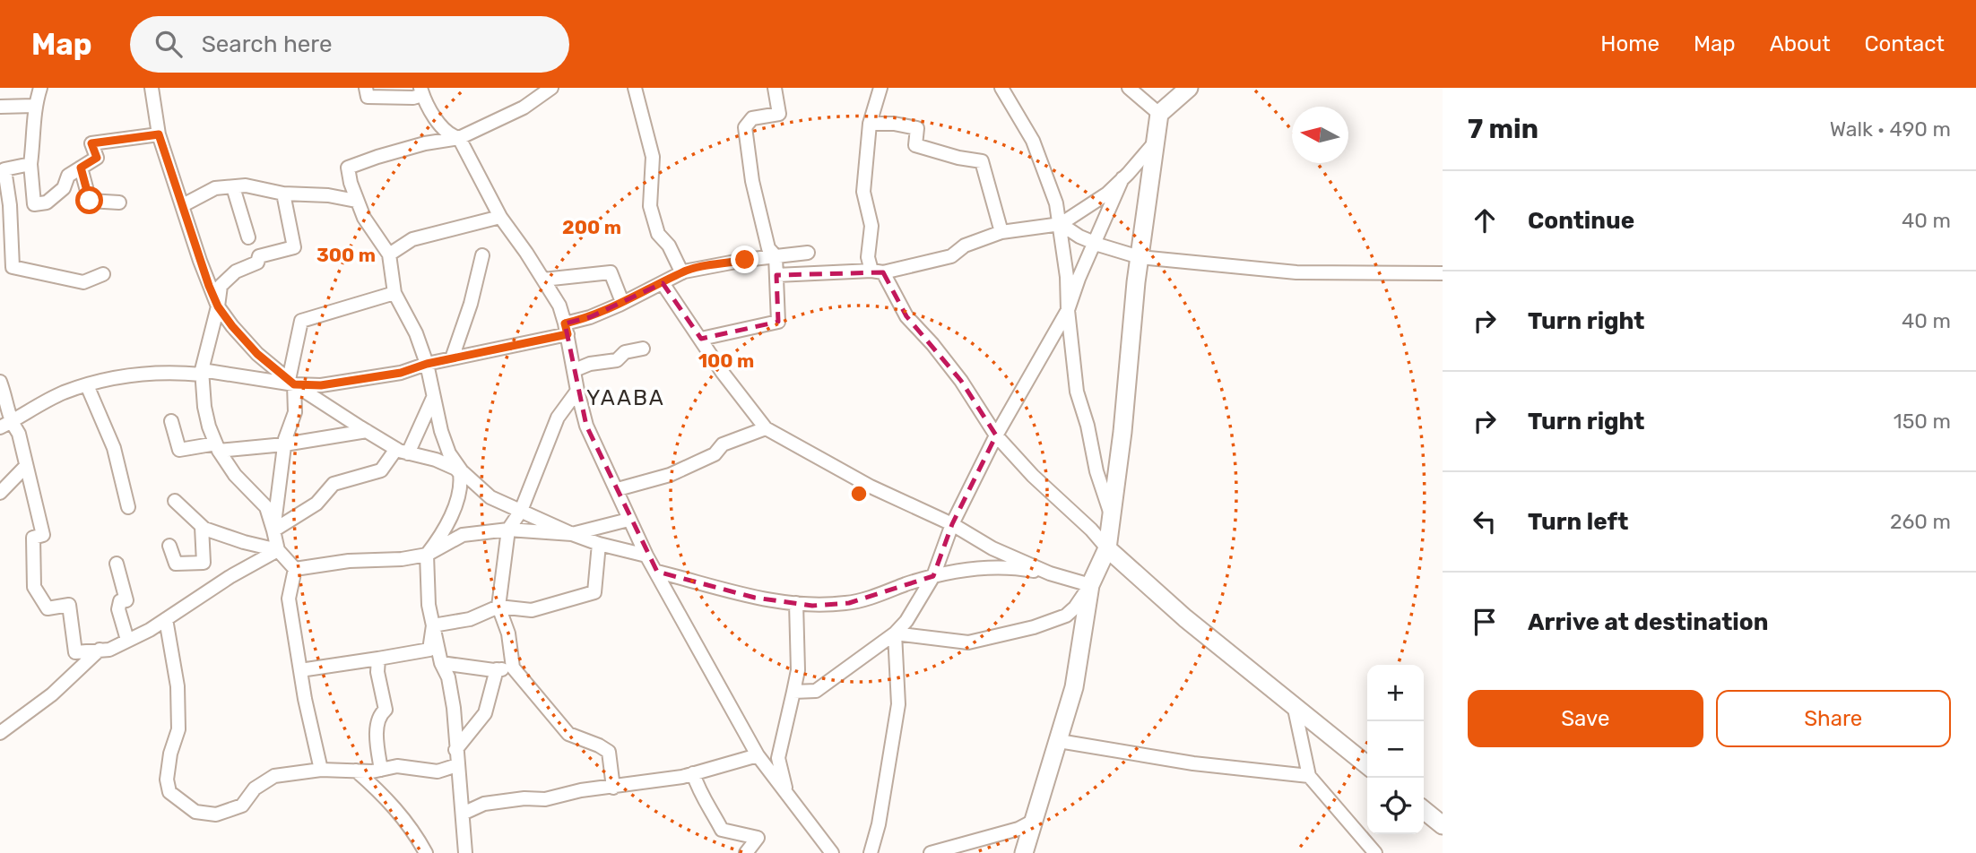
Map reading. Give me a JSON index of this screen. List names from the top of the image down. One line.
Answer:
{"districts":["YAABA"],"north":"left","page":{"header":"Map","search":"Search here","nav":["Home","Map","About","Contact"],"heading":["7 min","Walk · 490 m"],"list":[["Continue","40 m"],["Turn right","40 m"],["Turn right","150 m"],["Turn left","260 m"],"Arrive at destination"],"map_buttons":["+","−"],"buttons":["Save","Share"]},"rings":["200 m","300 m","100 m"]}
